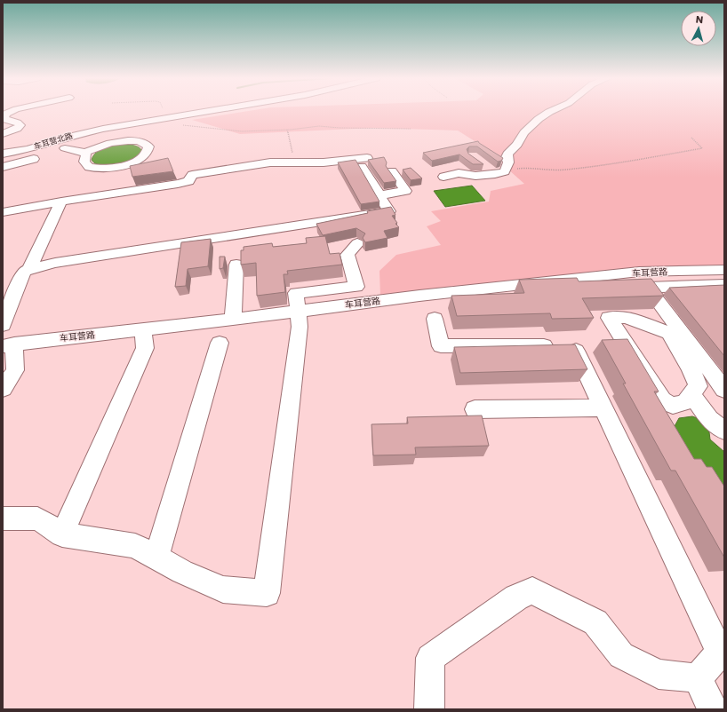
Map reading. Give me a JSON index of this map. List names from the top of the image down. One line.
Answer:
{"streets":{"street":["车耳营北路","车耳营路"]},"north":"top"}
